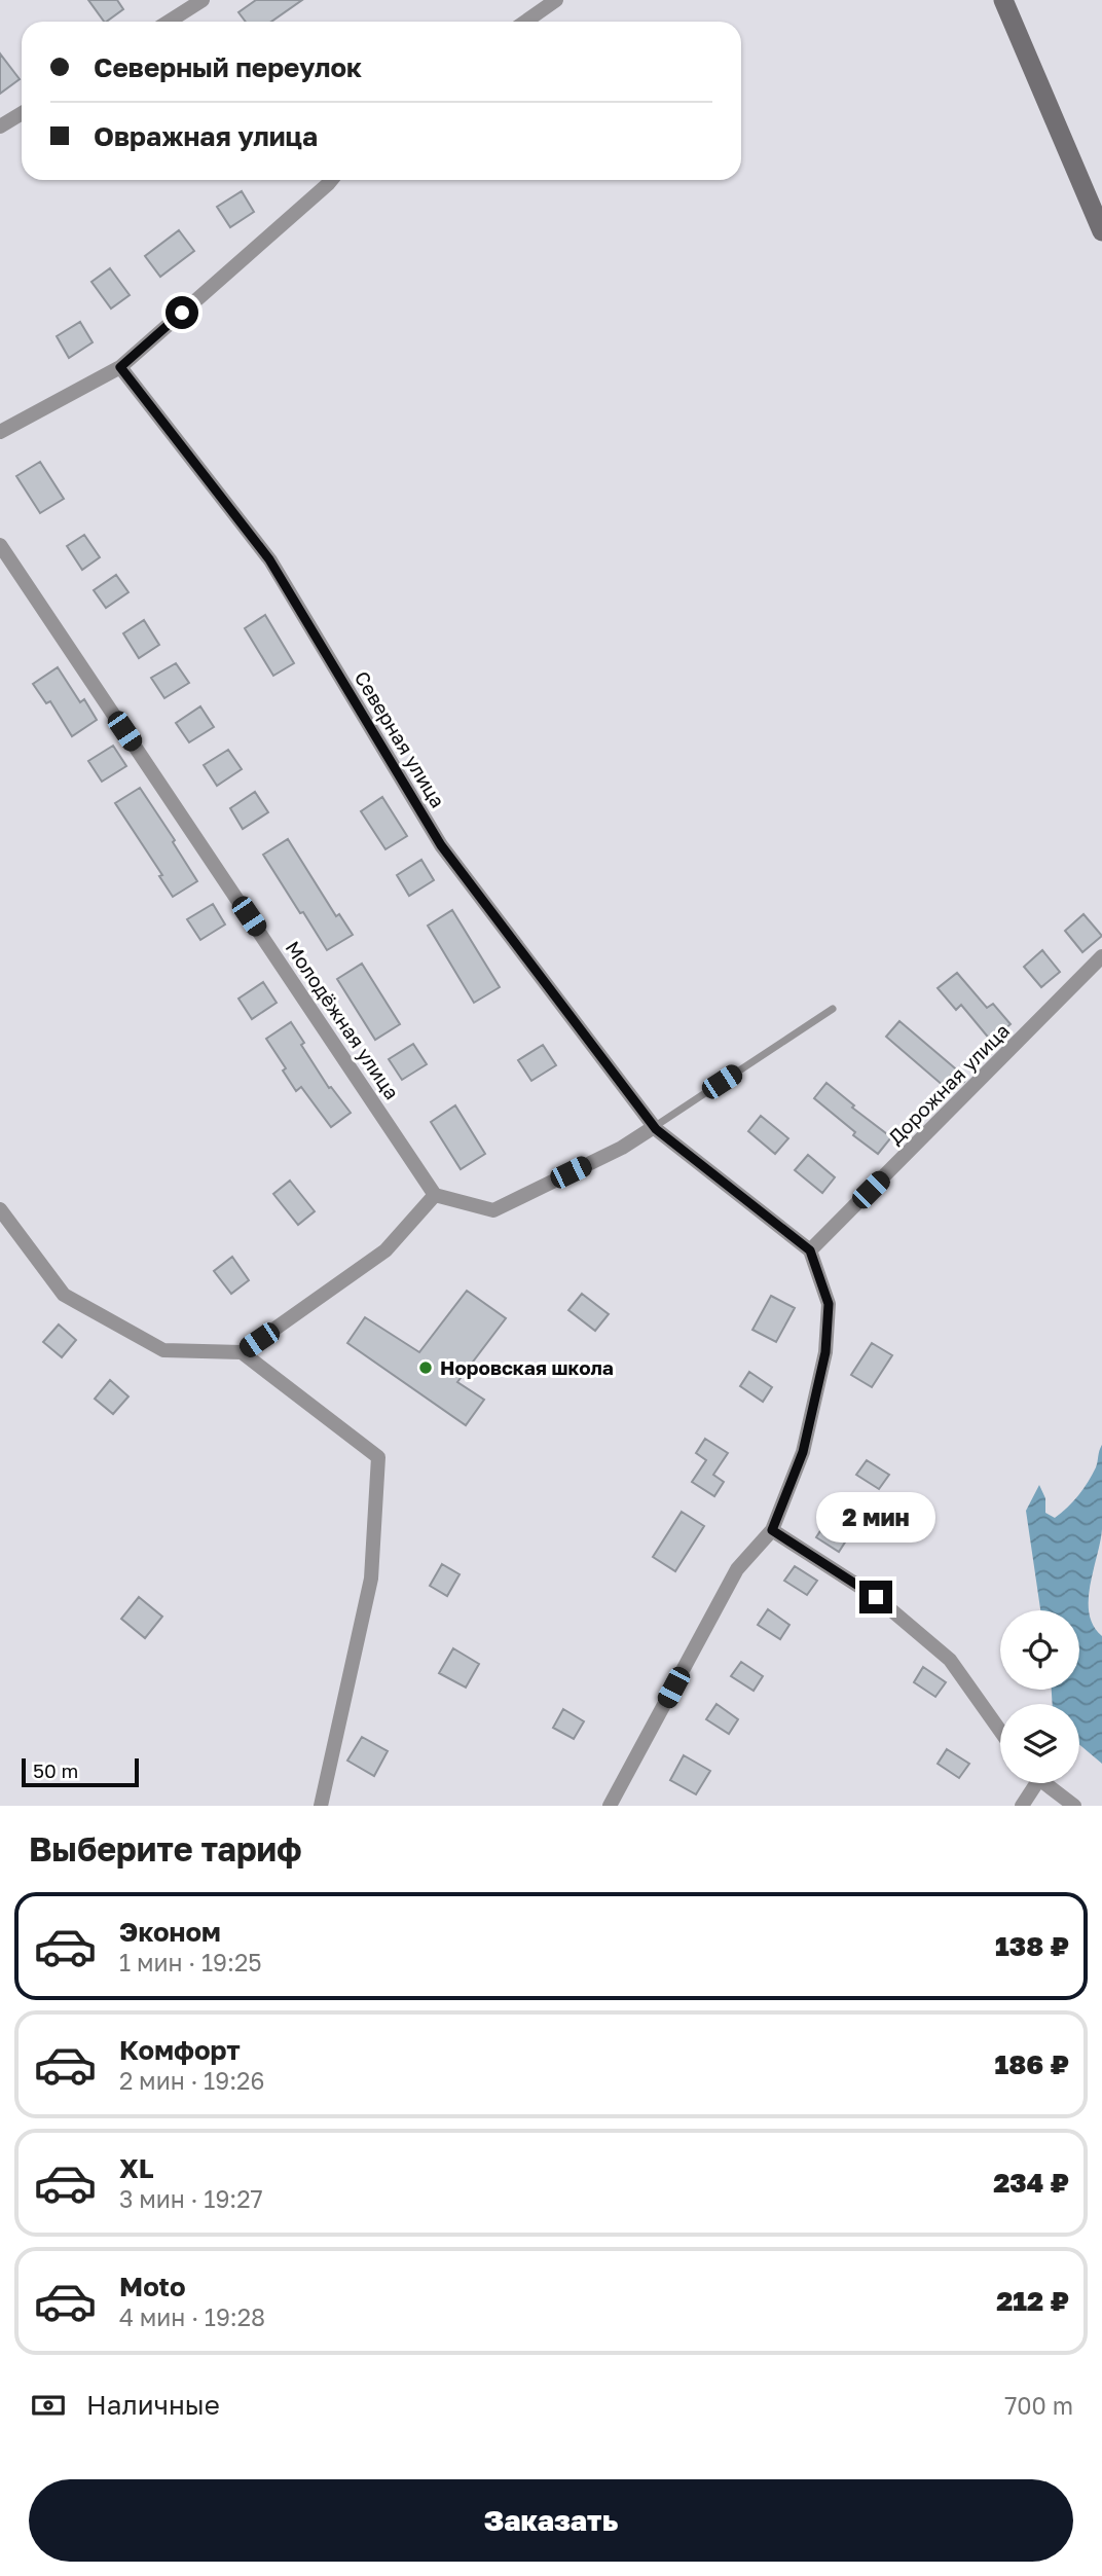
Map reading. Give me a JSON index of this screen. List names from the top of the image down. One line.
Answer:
{"streets":{"street":["Северная улица","Молодёжная улица","Дорожная улица"]},"places":["Норовская школа"],"scale_bar":"50 m","page":{"banner":["Северный переулок","Овражная улица"],"bubble":"2 мин","scale":"50 m","heading":"Выберите тариф","list":[{"name":"Эконом","note":"1 мин · 19:25","value":"138 ₽"},{"name":"Комфорт","note":"2 мин · 19:26","value":"186 ₽"},{"name":"XL","note":"3 мин · 19:27","value":"234 ₽"},{"name":"Moto","note":"4 мин · 19:28","value":"212 ₽"}],"pay":["Наличные","700 m"],"buttons":"Заказать"}}
